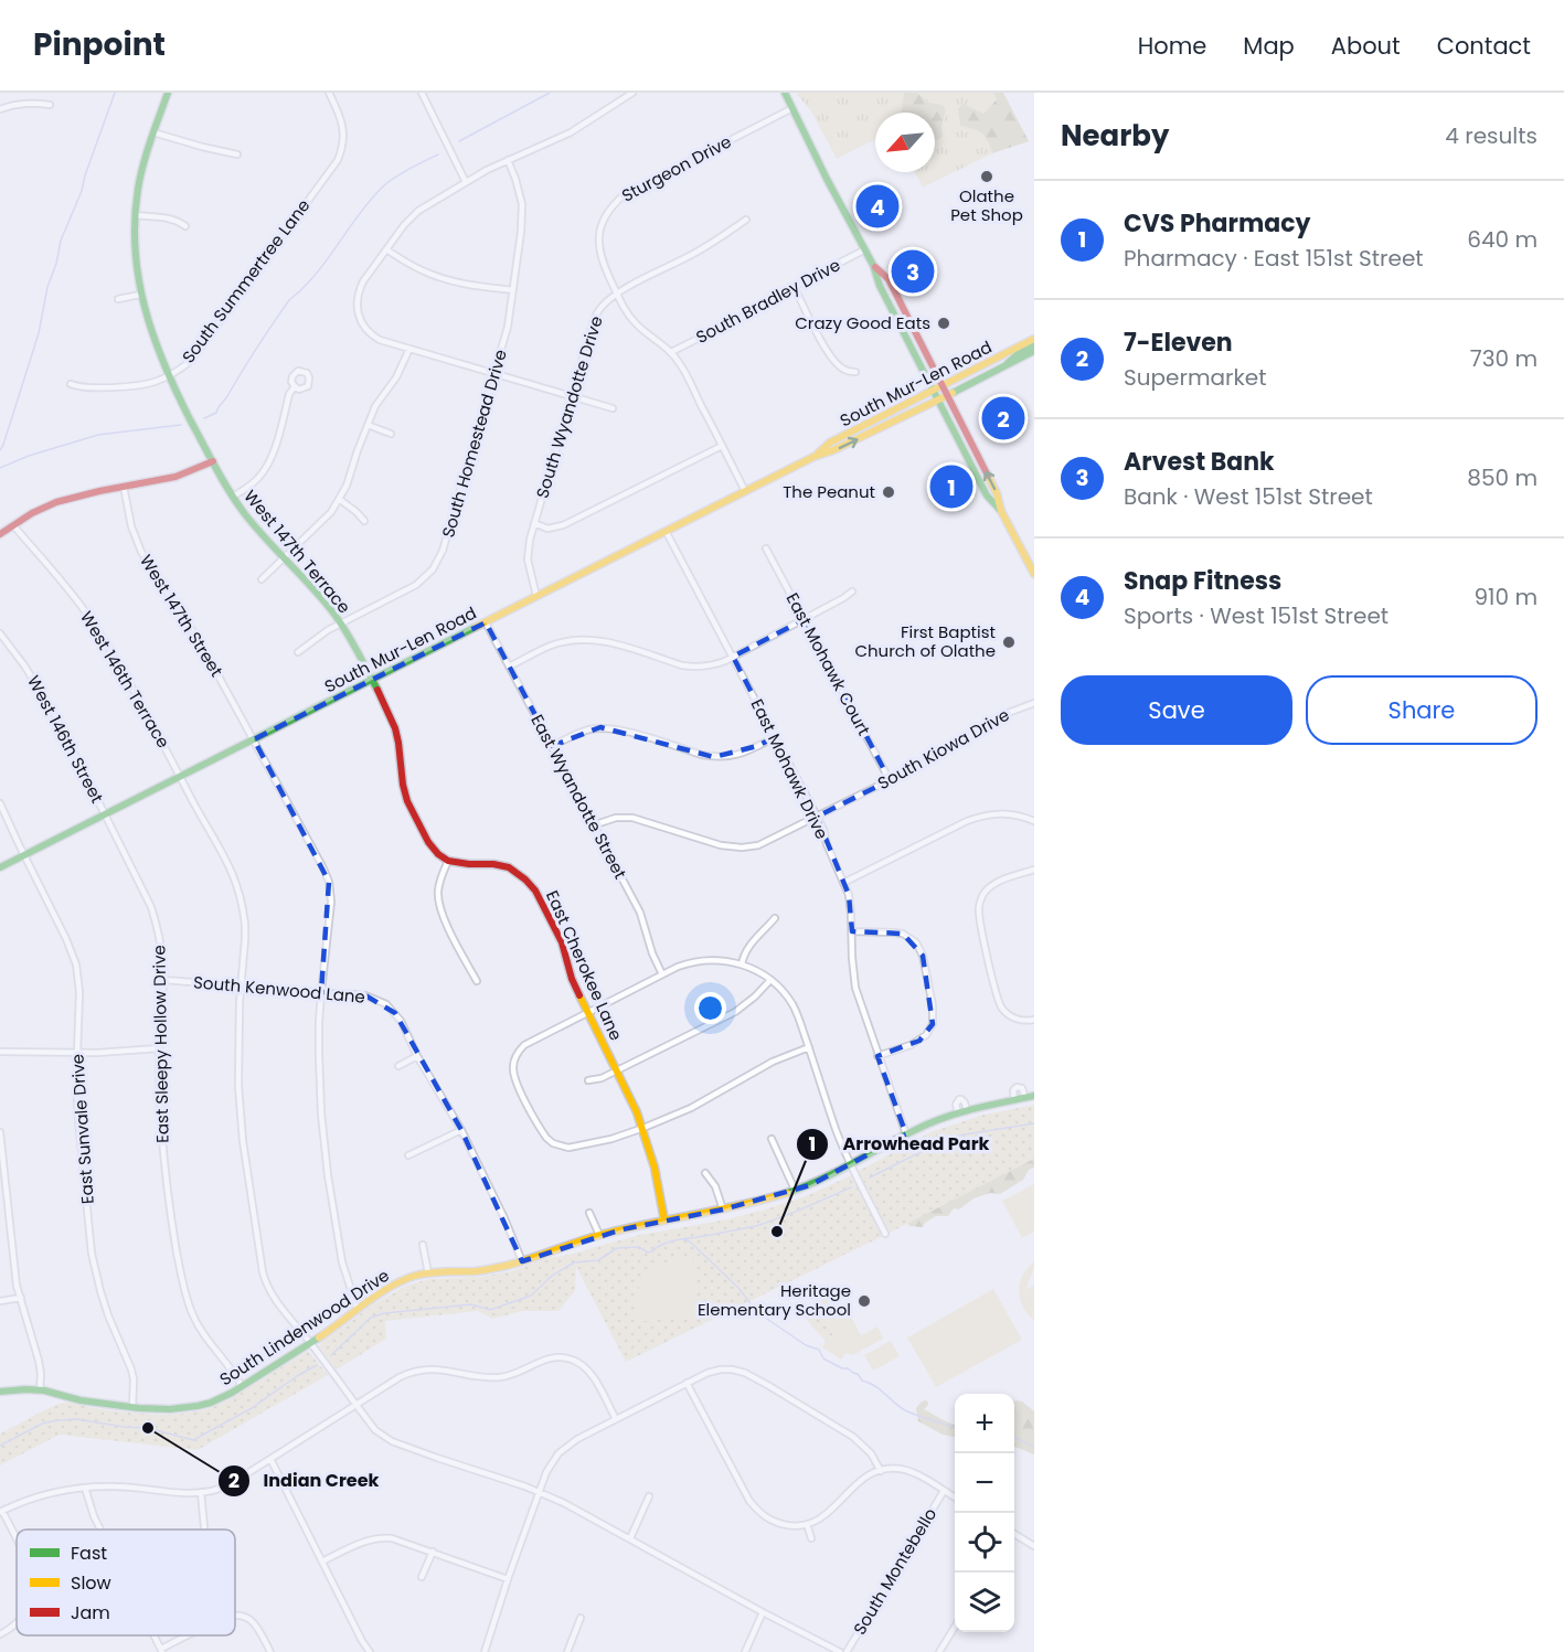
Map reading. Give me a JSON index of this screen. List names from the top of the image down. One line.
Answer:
{"streets":{"street":["Sturgeon Drive","South Summertree Lane","South Bradley Drive","South Mur-Len Road","South Wyandotte Drive","South Homestead Drive","West 147th Terrace","West 147th Street","East Mohawk Court","West 146th Terrace","West 146th Street","South Kiowa Drive","East Mohawk Drive","East Wyandotte Street","East Cherokee Lane","South Kenwood Lane","East Sleepy Hollow Drive","East Sunvale Drive","South Lindenwood Drive","South Montebello"]},"crossings":[["Sturgeon Drive","South Bradley Drive"],["Sturgeon Drive","South Mur-Len Road"],["Sturgeon Drive","South Wyandotte Drive"],["South Summertree Lane","West 147th Terrace"],["South Mur-Len Road","South Wyandotte Drive"],["South Mur-Len Road","West 147th Terrace"],["South Mur-Len Road","West 147th Street"],["South Mur-Len Road","West 146th Terrace"],["South Mur-Len Road","West 146th Street"],["South Mur-Len Road","East Mohawk Drive"],["South Mur-Len Road","East Wyandotte Street"],["South Mur-Len Road","East Sleepy Hollow Drive"],["South Mur-Len Road","East Sunvale Drive"],["South Homestead Drive","West 147th Terrace"],["West 147th Street","South Kenwood Lane"],["West 147th Street","South Lindenwood Drive"],["East Mohawk Court","South Kiowa Drive"],["West 146th Terrace","South Kenwood Lane"],["West 146th Terrace","South Lindenwood Drive"],["West 146th Street","East Sleepy Hollow Drive"],["South Kiowa Drive","East Mohawk Drive"],["South Kiowa Drive","East Wyandotte Street"],["East Mohawk Drive","South Lindenwood Drive"],["East Cherokee Lane","South Lindenwood Drive"],["South Kenwood Lane","East Sleepy Hollow Drive"],["East Sleepy Hollow Drive","South Lindenwood Drive"],["East Sunvale Drive","South Lindenwood Drive"]],"places":["Olathe Pet Shop","Crazy Good Eats","The Peanut","First Baptist Church of Olathe","Arrowhead Park","Heritage Elementary School","Indian Creek"],"legend":["Fast","Slow","Jam"],"north":"bottom left","page":{"header":"Pinpoint","nav":["Home","Map","About","Contact"],"heading":["Nearby","4 results"],"list":[{"mark":"1","name":"CVS Pharmacy","note":"Pharmacy · East 151st Street","value":"640 m"},{"mark":"2","name":"7-Eleven","note":"Supermarket","value":"730 m"},{"mark":"3","name":"Arvest Bank","note":"Bank · West 151st Street","value":"850 m"},{"mark":"4","name":"Snap Fitness","note":"Sports · West 151st Street","value":"910 m"}],"pins":["4","3","2","1"],"buttons":["Save","Share"],"map_buttons":["+","−"]}}
